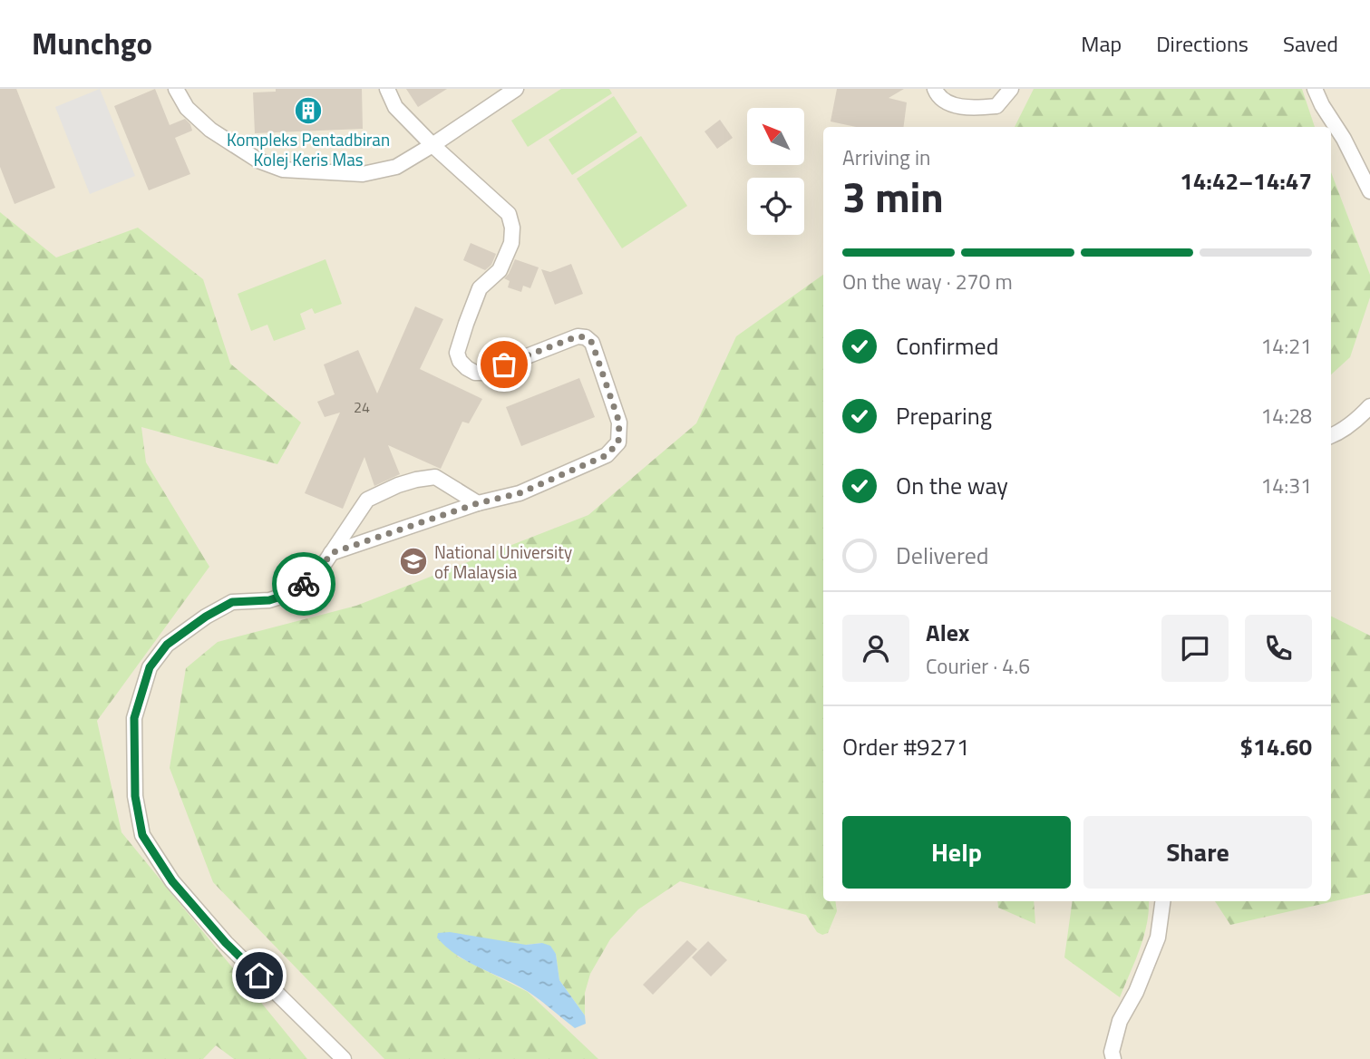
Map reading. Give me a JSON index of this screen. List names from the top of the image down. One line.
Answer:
{"places":{"building":["Kompleks Pentadbiran Kolej Keris Mas"],"school or university":["National University of Malaysia"]},"house_numbers":["24"],"north":"top left","page":{"header":"Munchgo","nav":["Map","Directions","Saved"],"heading":["3 min","Arriving in","14:42–14:47"],"panel":["Alex","Courier · 4.6","Order #9271","$14.60"],"bar":"On the way · 270 m","list":[["Confirmed","14:21"],["Preparing","14:28"],["On the way","14:31"],"Delivered"],"buttons":["Help","Share"]}}
